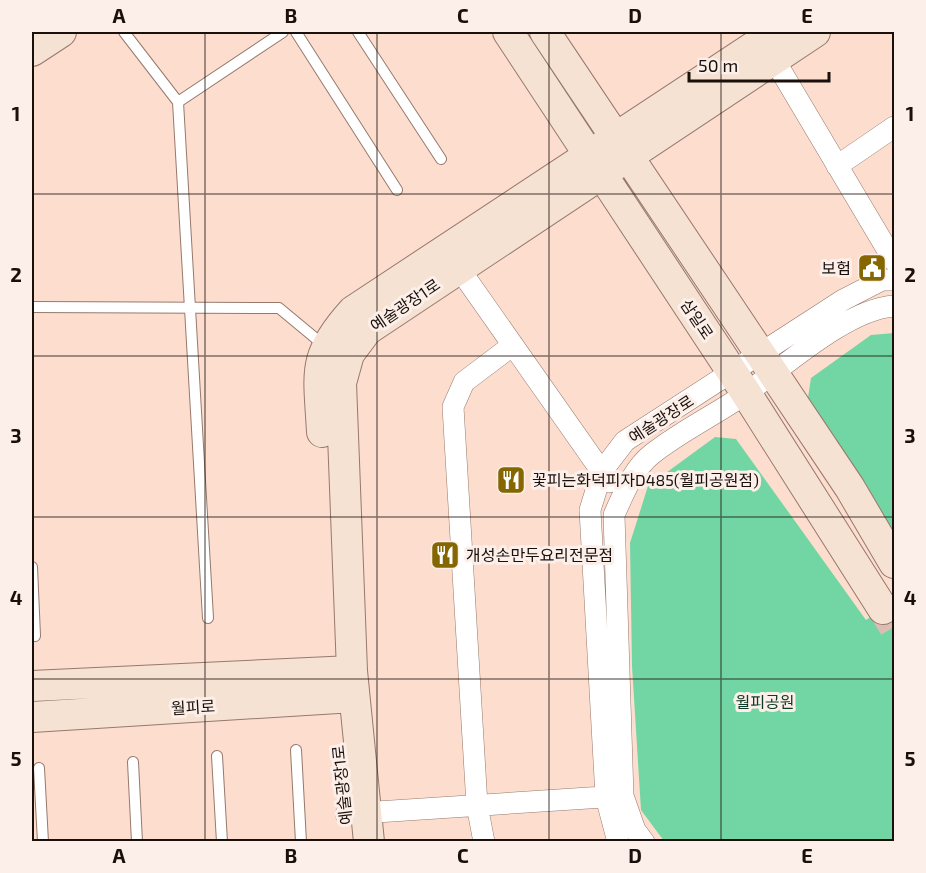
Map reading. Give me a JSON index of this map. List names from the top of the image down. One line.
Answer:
{"streets":{"street":["예술광장1로","삼일로","예술광장로","월피로"]},"crossings":[["예술광장1로","삼일로"],["예술광장1로","월피로"],["삼일로","예술광장로"]],"parks":["월피공원"],"places":{"public building":["보험"],"restaurant":["꽃피는화덕피자D485(월피공원점)","개성손만두요리전문점"]},"scale_bar":"50 m","grid":{"columns":["A","B","C","D","E"],"rows":["1","2","3","4","5"]}}
